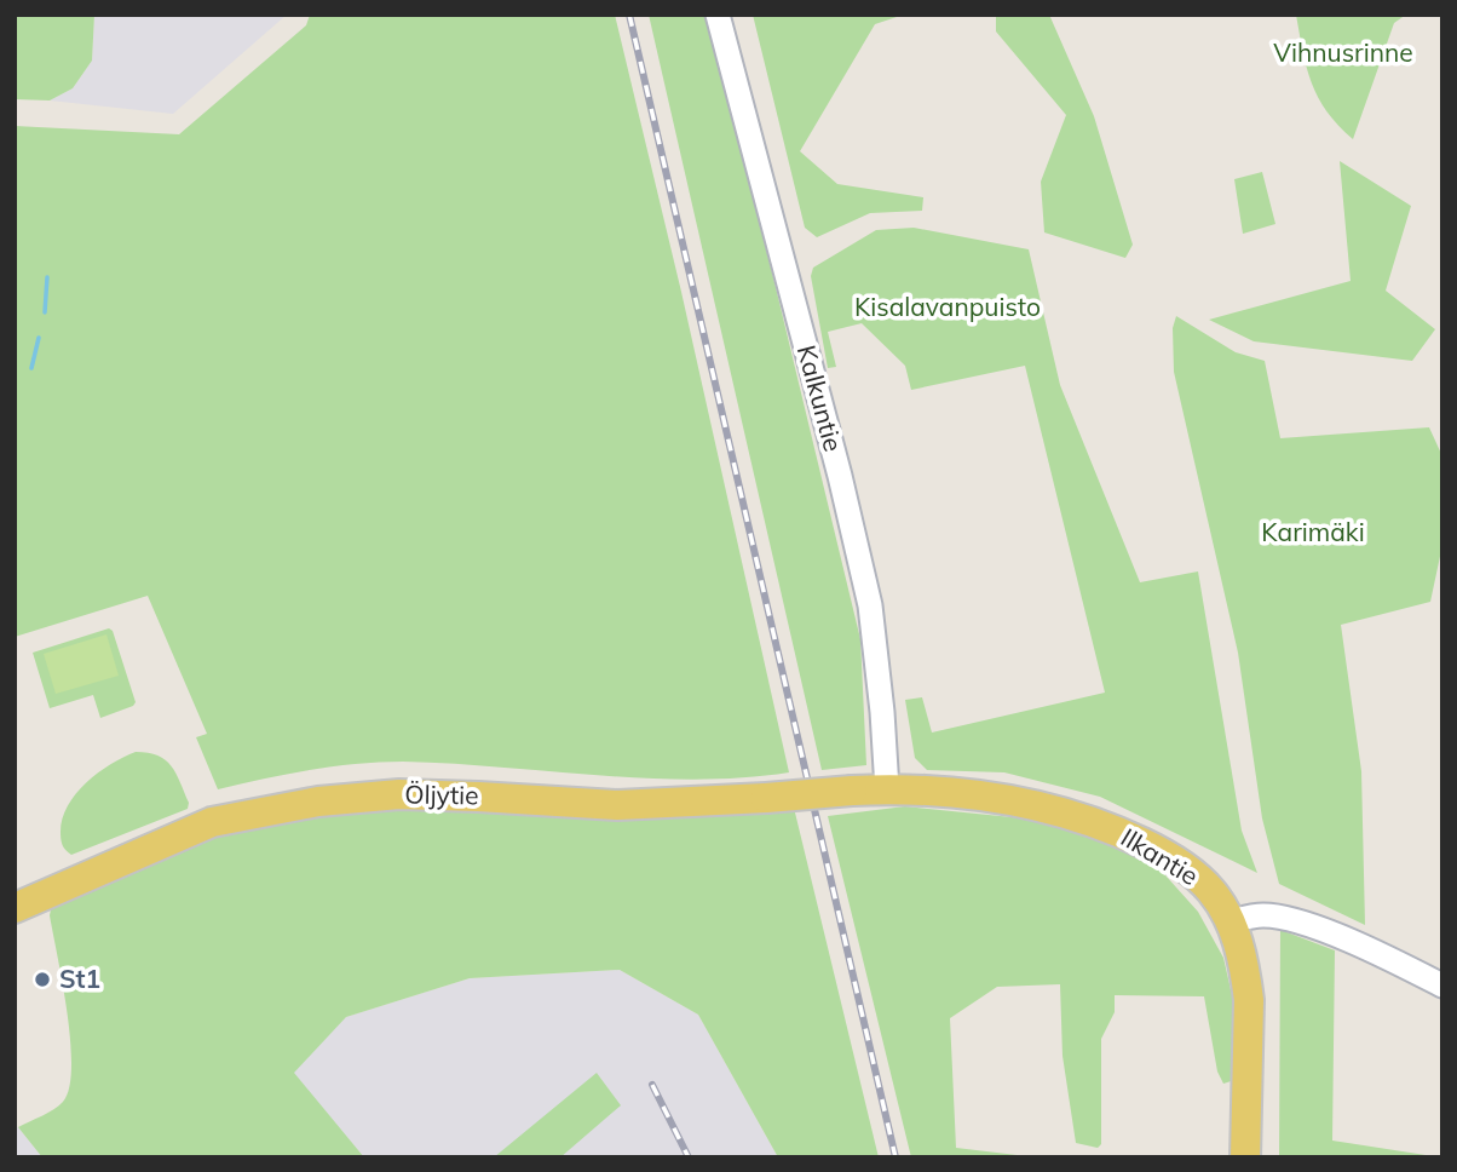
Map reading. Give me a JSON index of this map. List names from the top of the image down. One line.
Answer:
{"streets":{"main road":["Öljytie","Ilkantie"],"street":["Kalkuntie"]},"crossings":[["Kalkuntie","Öljytie"],["Kalkuntie","Ilkantie"],["Öljytie","Ilkantie"]],"parks":["Vihnusrinne","Kisalavanpuisto","Karimäki"],"places":["St1"]}
